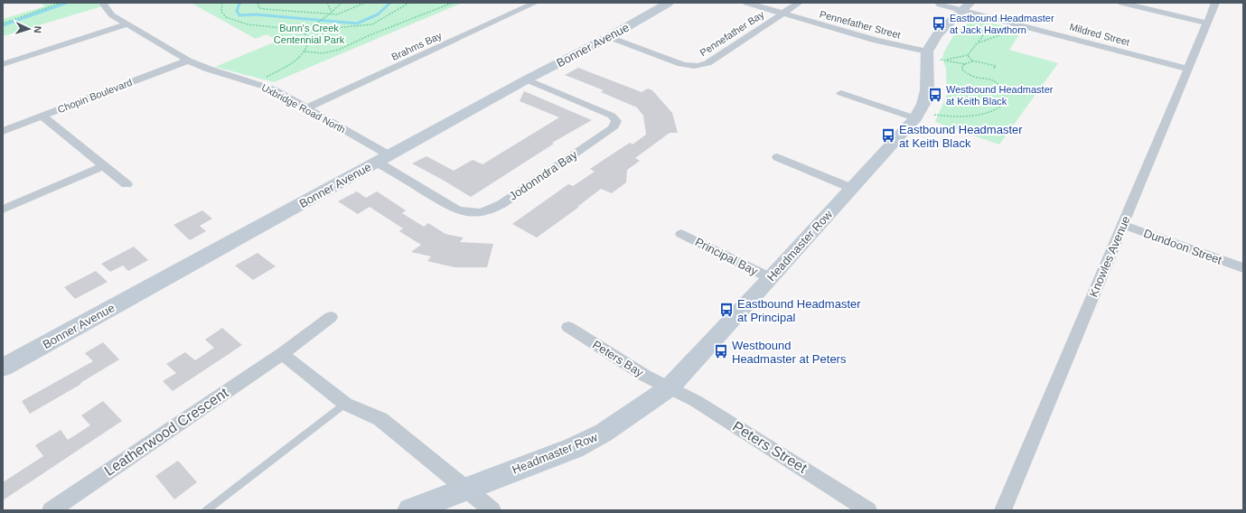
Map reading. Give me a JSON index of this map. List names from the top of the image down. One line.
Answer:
{"streets":{"street":["Pennefather Street","Pennefather Bay","Mildred Street","Bonner Avenue","Brahms Bay","Chopin Boulevard","Uxbridge Road North","Jodonndra Bay","Headmaster Row","Dundoon Street","Principal Bay","Knowles Avenue","Peters Bay","Leatherwood Crescent","Peters Street"]},"crossings":[["Pennefather Street","Pennefather Bay"],["Pennefather Street","Headmaster Row"],["Pennefather Bay","Bonner Avenue"],["Mildred Street","Knowles Avenue"],["Bonner Avenue","Uxbridge Road North"],["Bonner Avenue","Jodonndra Bay"],["Brahms Bay","Uxbridge Road North"],["Chopin Boulevard","Uxbridge Road North"],["Uxbridge Road North","Jodonndra Bay"],["Headmaster Row","Principal Bay"],["Headmaster Row","Peters Bay"],["Headmaster Row","Peters Street"],["Dundoon Street","Knowles Avenue"],["Peters Bay","Peters Street"]],"parks":["Bunn's Creek Centennial Park"],"places":{"bus stop":["Eastbound Headmaster at Jack Hawthorn","Westbound Headmaster at Keith Black","Eastbound Headmaster at Keith Black","Eastbound Headmaster at Principal","Westbound Headmaster at Peters"]},"north":"right"}
